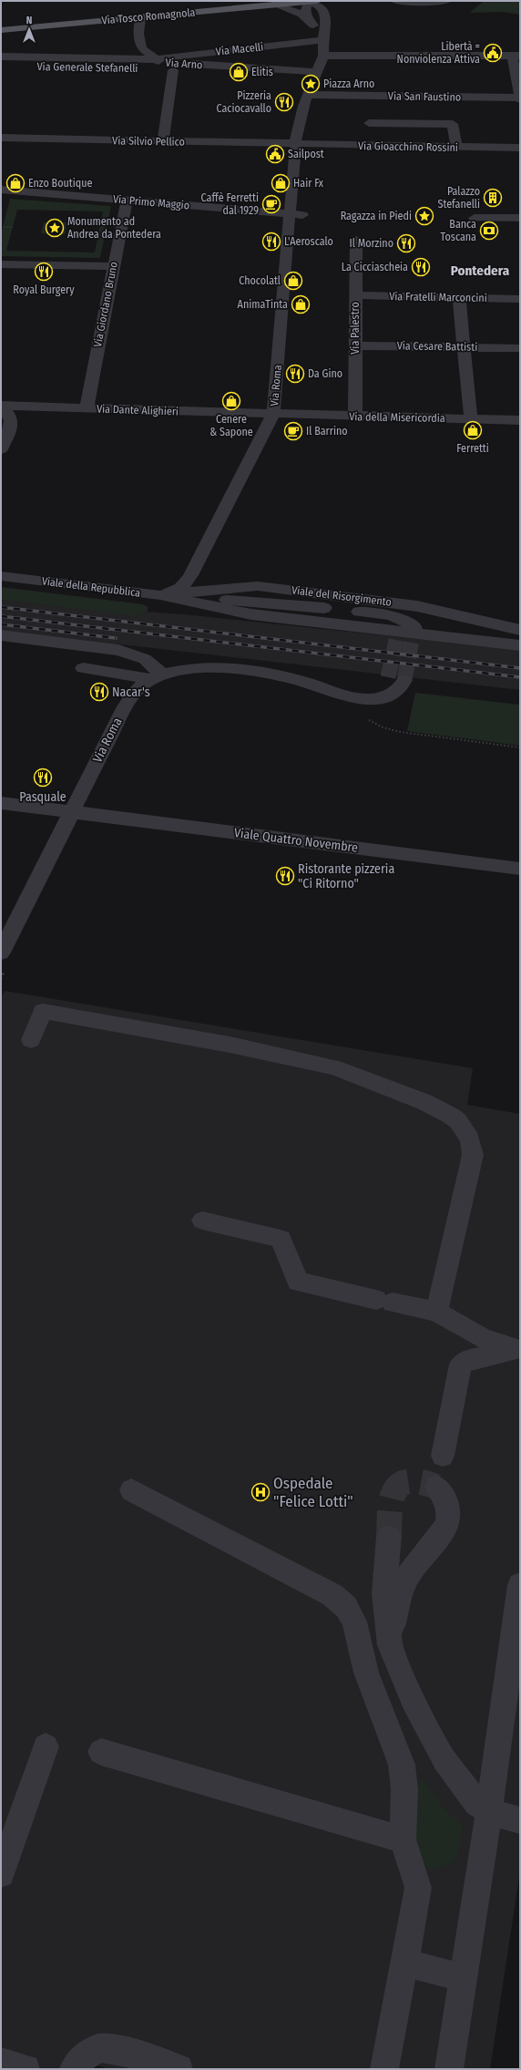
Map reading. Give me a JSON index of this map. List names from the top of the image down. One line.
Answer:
{"streets":{"main road":["Via Tosco Romagnola"],"street":["Via Macelli","Via Arno","Via Generale Stefanelli","Via San Faustino","Via Silvio Pellico","Via Gioacchino Rossini","Via Primo Maggio","Via Fratelli Marconcini","Via Giordano Bruno","Via Palestro","Via Cesare Battisti","Via Roma","Via Dante Alighieri","Via della Misericordia","Viale della Repubblica","Viale del Risorgimento","Viale Quattro Novembre"]},"crossings":[["Via Tosco Romagnola","Via Arno"],["Via Macelli","Via Arno"],["Via San Faustino","Via Roma"],["Via Silvio Pellico","Via Gioacchino Rossini"],["Via Silvio Pellico","Via Roma"],["Via Gioacchino Rossini","Via Roma"],["Via Primo Maggio","Via Giordano Bruno"],["Via Primo Maggio","Via Roma"],["Via Fratelli Marconcini","Via Palestro"],["Via Giordano Bruno","Via Dante Alighieri"],["Via Palestro","Via Cesare Battisti"],["Via Palestro","Via della Misericordia"],["Via Roma","Via Dante Alighieri"],["Via Roma","Via della Misericordia"],["Via Roma","Viale della Repubblica"],["Via Roma","Viale del Risorgimento"],["Via Roma","Viale Quattro Novembre"],["Via Dante Alighieri","Via della Misericordia"],["Viale della Repubblica","Viale del Risorgimento"]],"districts":["Pontedera"],"places":{"public building":["Libertà = Nonviolenza Attiva","Sailpost"],"shop":["Elitis","Enzo Boutique","Hair Fx","Chocolatl","AnimaTinta","Cenere & Sapone","Ferretti"],"place":["Piazza Arno","Ragazza in Piedi","Monumento ad Andrea da Pontedera"],"restaurant":["Pizzeria Caciocavallo","L'Aeroscalo","Il Morzino","La Cicciascheia","Royal Burgery","Da Gino","Nacar's","Pasquale","Ristorante pizzeria \"Ci Ritorno\""],"building":["Palazzo Stefanelli"],"cafe":["Caffè Ferretti dal 1929","Il Barrino"],"bank":["Banca Toscana"],"hospital":["Ospedale \"Felice Lotti\""]},"north":"top"}
